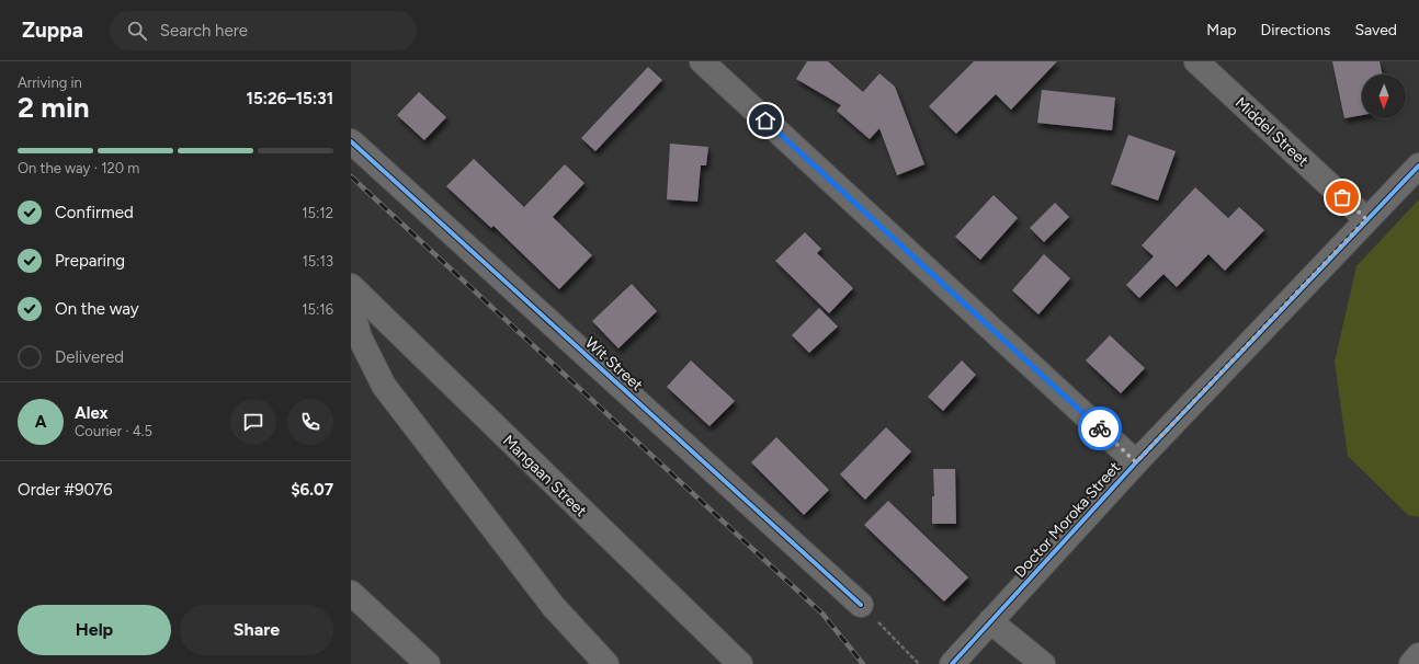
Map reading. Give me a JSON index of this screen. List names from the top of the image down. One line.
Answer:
{"streets":{"street":["Middel Street","Wit Street","Mangaan Street","Doctor Moroka Street"]},"crossings":[["Middel Street","Doctor Moroka Street"]],"north":"bottom","page":{"header":"Zuppa","search":"Search here","nav":["Map","Directions","Saved"],"heading":["2 min","Arriving in","15:26–15:31"],"panel":["Alex","Courier · 4.5","Order #9076","$6.07"],"bar":"On the way · 120 m","list":[["Confirmed","15:12"],["Preparing","15:13"],["On the way","15:16"],"Delivered"],"round":"A","buttons":["Help","Share"]}}
